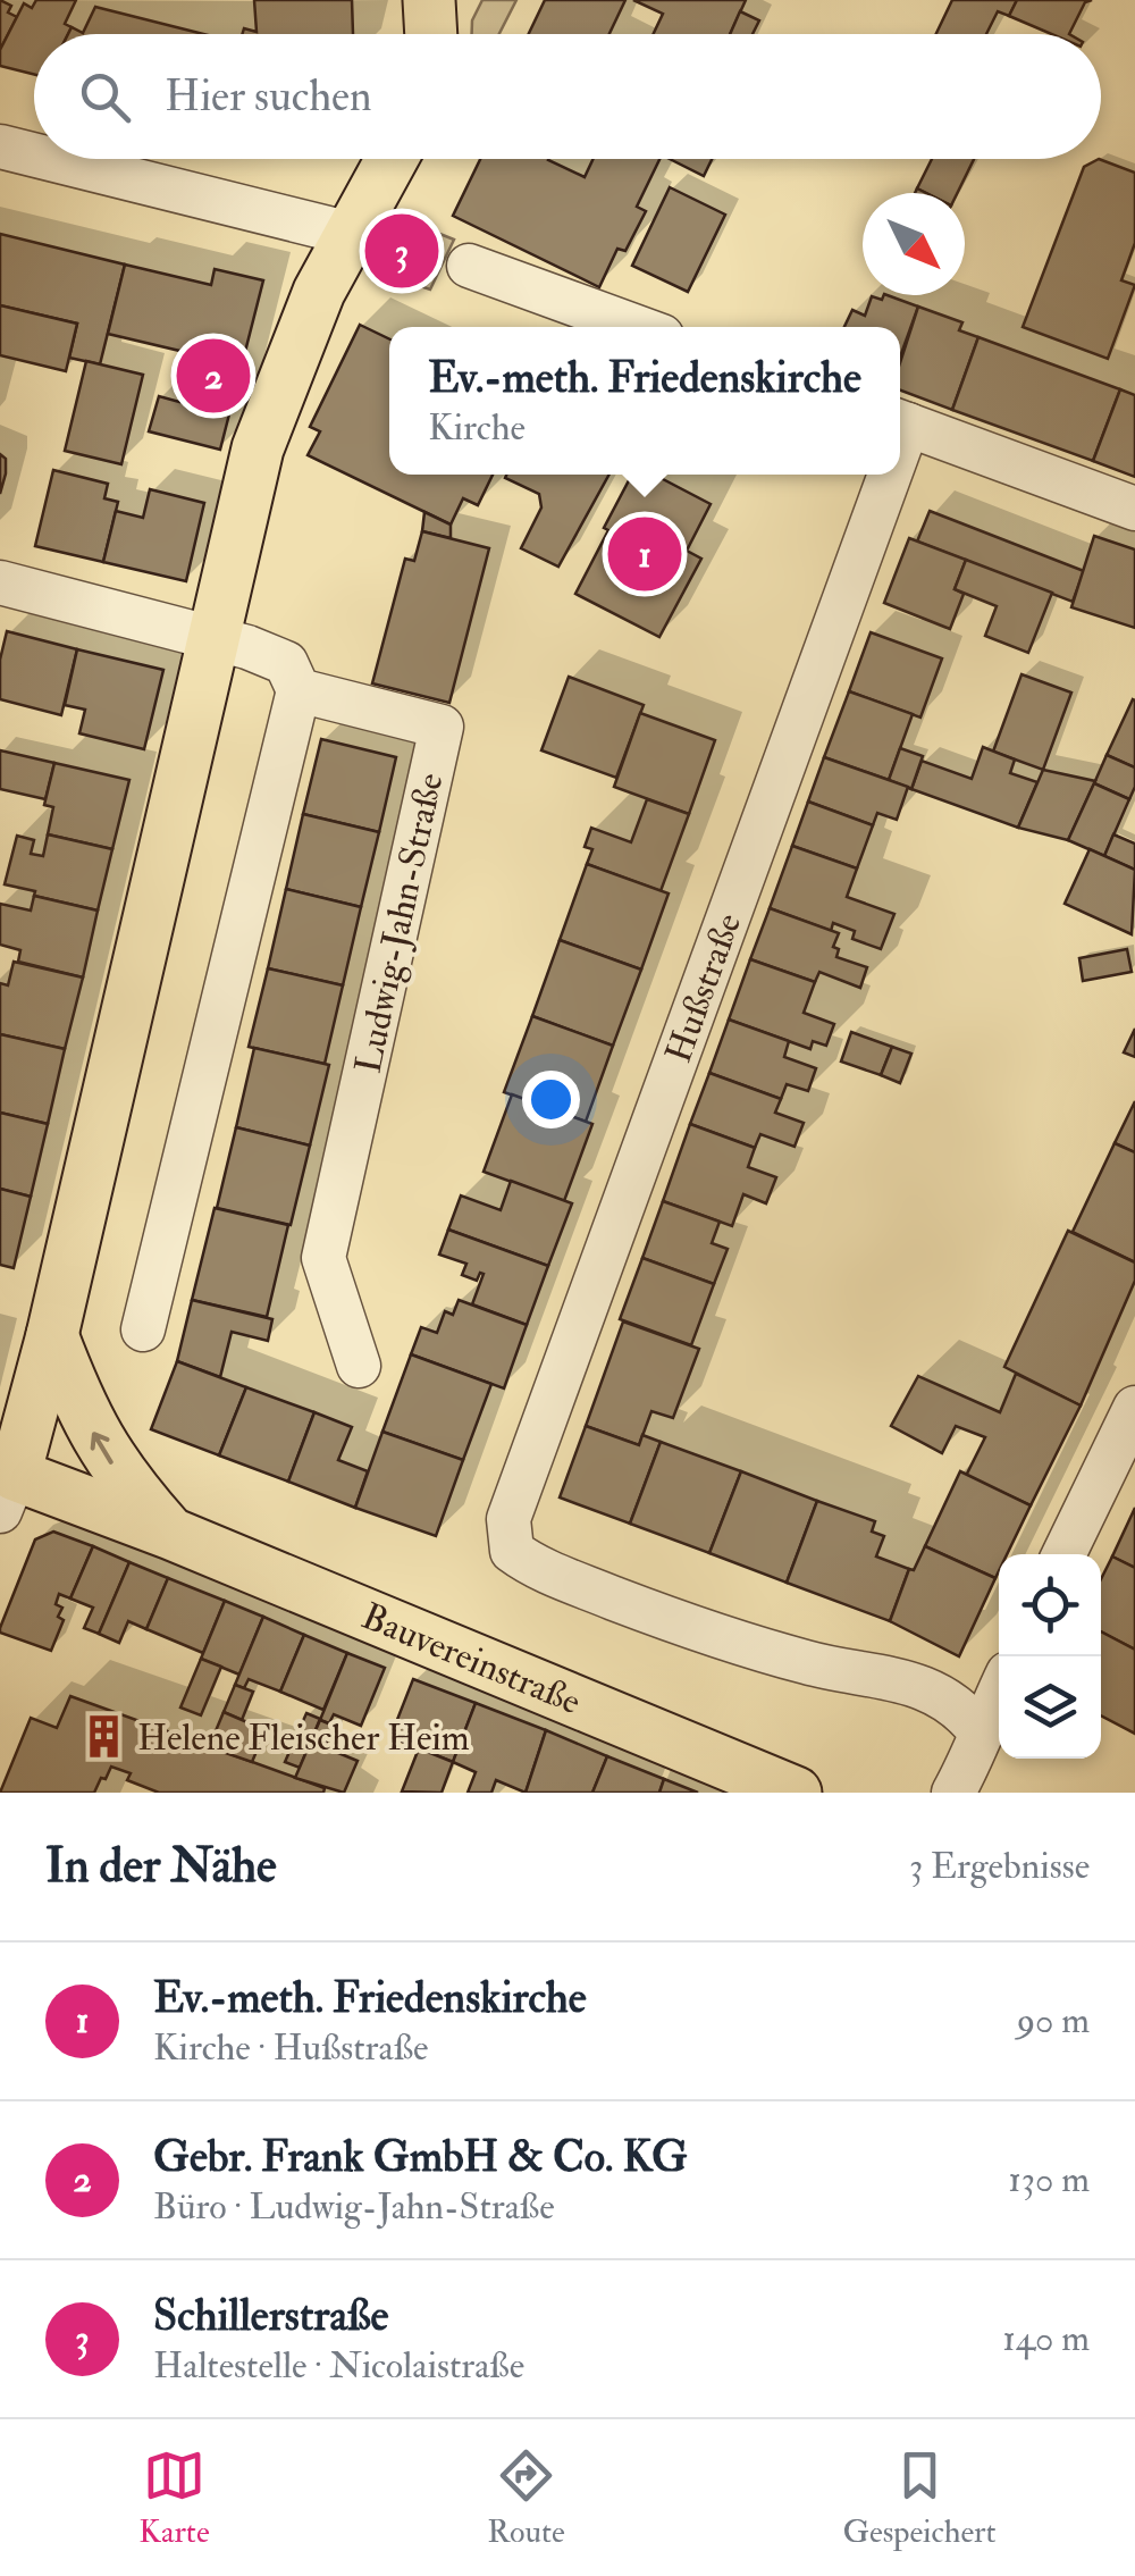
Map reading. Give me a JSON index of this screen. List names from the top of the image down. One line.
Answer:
{"streets":{"main road":["Bauvereinstraße"],"street":["Ludwig-Jahn-Straße","Hußstraße"]},"places":{"building":["Helene Fleischer Heim"]},"north":"bottom right","page":{"search":"Hier suchen","pins":["3","2","1"],"popup":["Ev.-meth. Friedenskirche","Kirche"],"heading":["In der Nähe","3 Ergebnisse"],"list":[{"mark":"1","name":"Ev.-meth. Friedenskirche","note":"Kirche · Hußstraße","value":"90 m"},{"mark":"2","name":"Gebr. Frank GmbH & Co. KG","note":"Büro · Ludwig-Jahn-Straße","value":"130 m"},{"mark":"3","name":"Schillerstraße","note":"Haltestelle · Nicolaistraße","value":"140 m"}],"nav":["Karte","Route","Gespeichert"]}}
